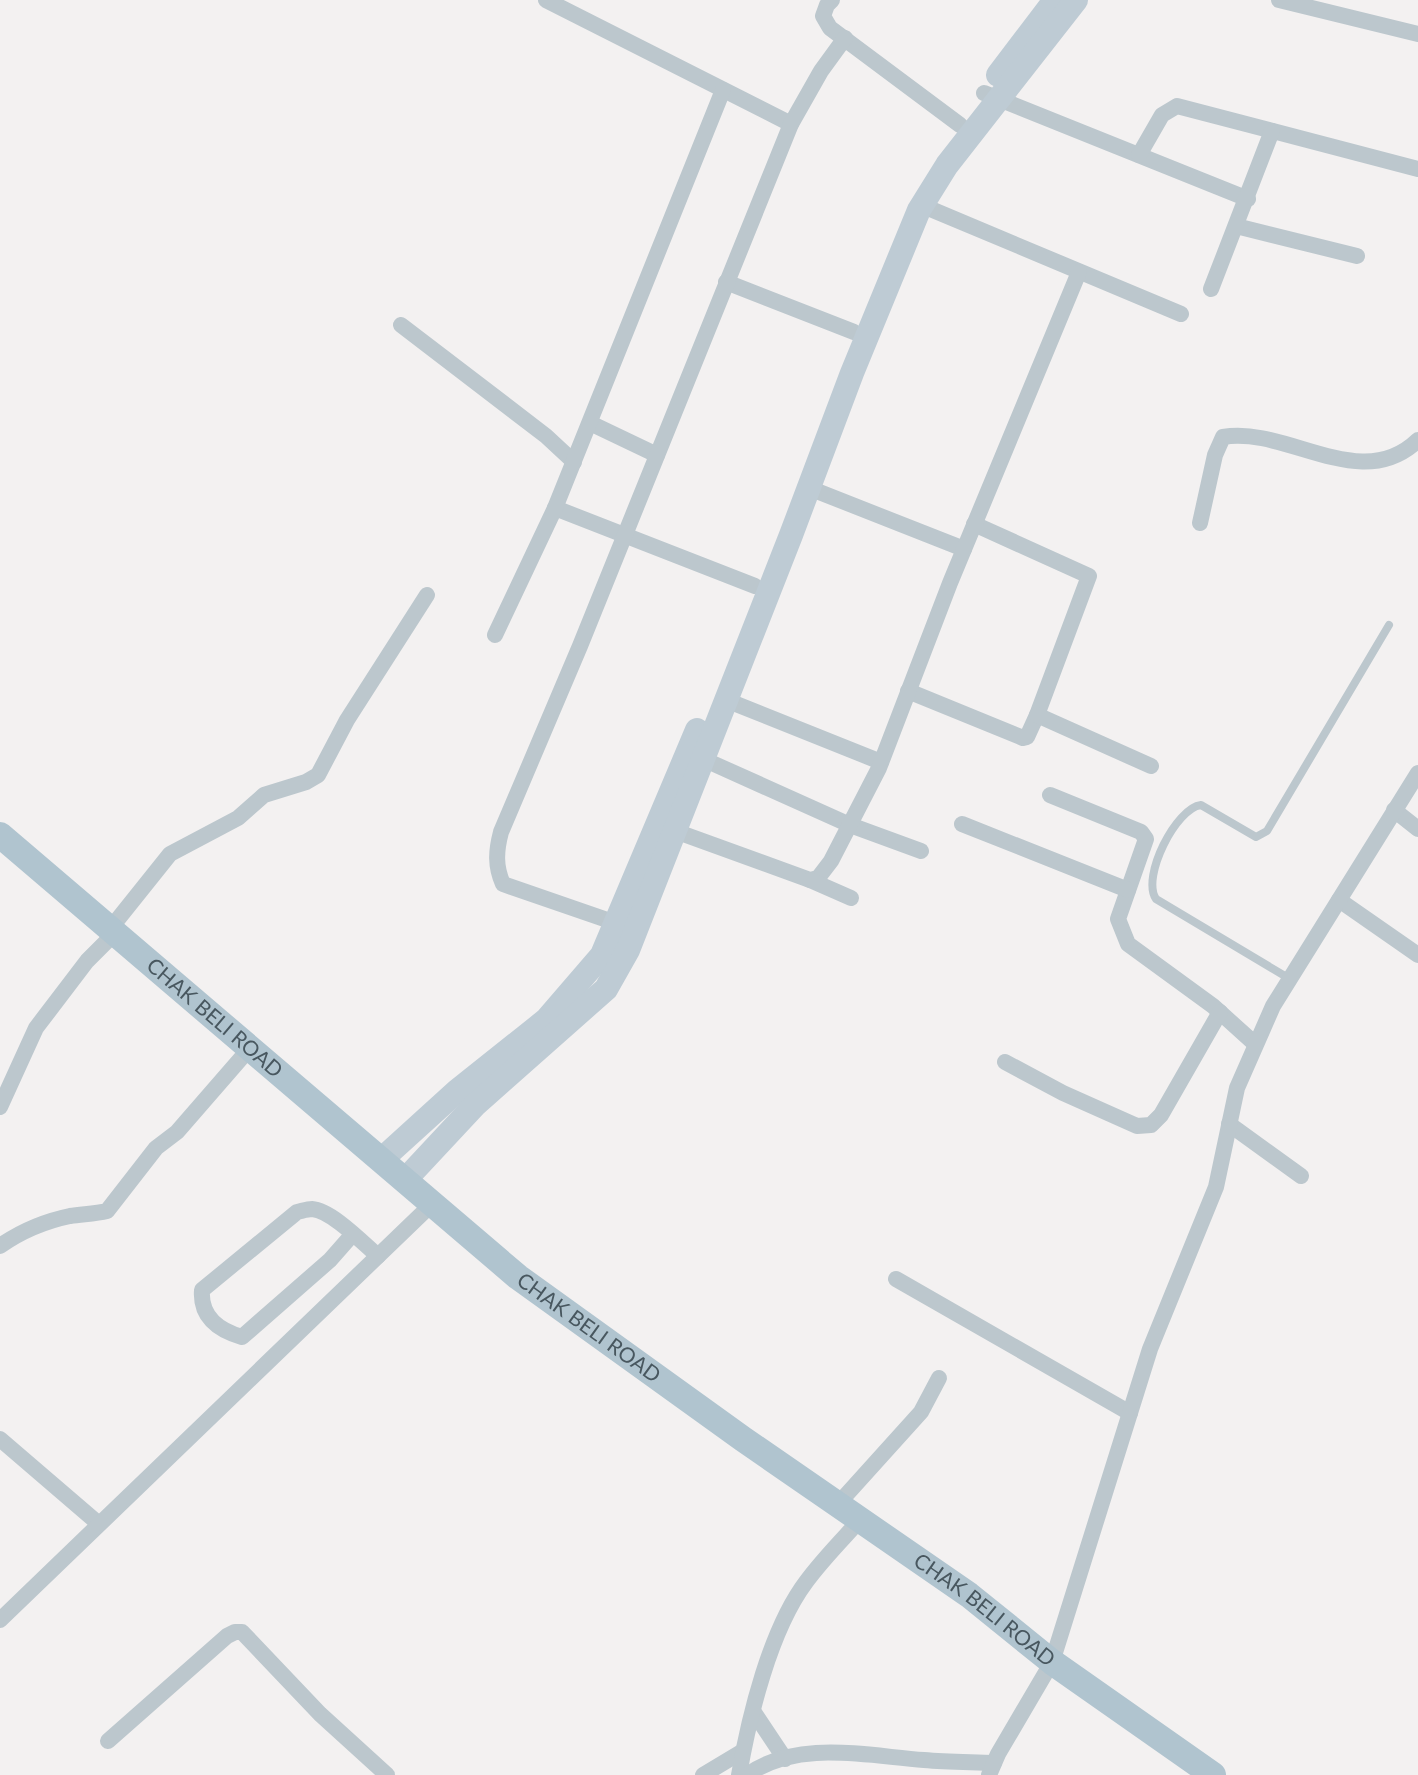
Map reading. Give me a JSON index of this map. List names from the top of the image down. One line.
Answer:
{"streets":{"main road":["CHAK BELI ROAD"]}}
